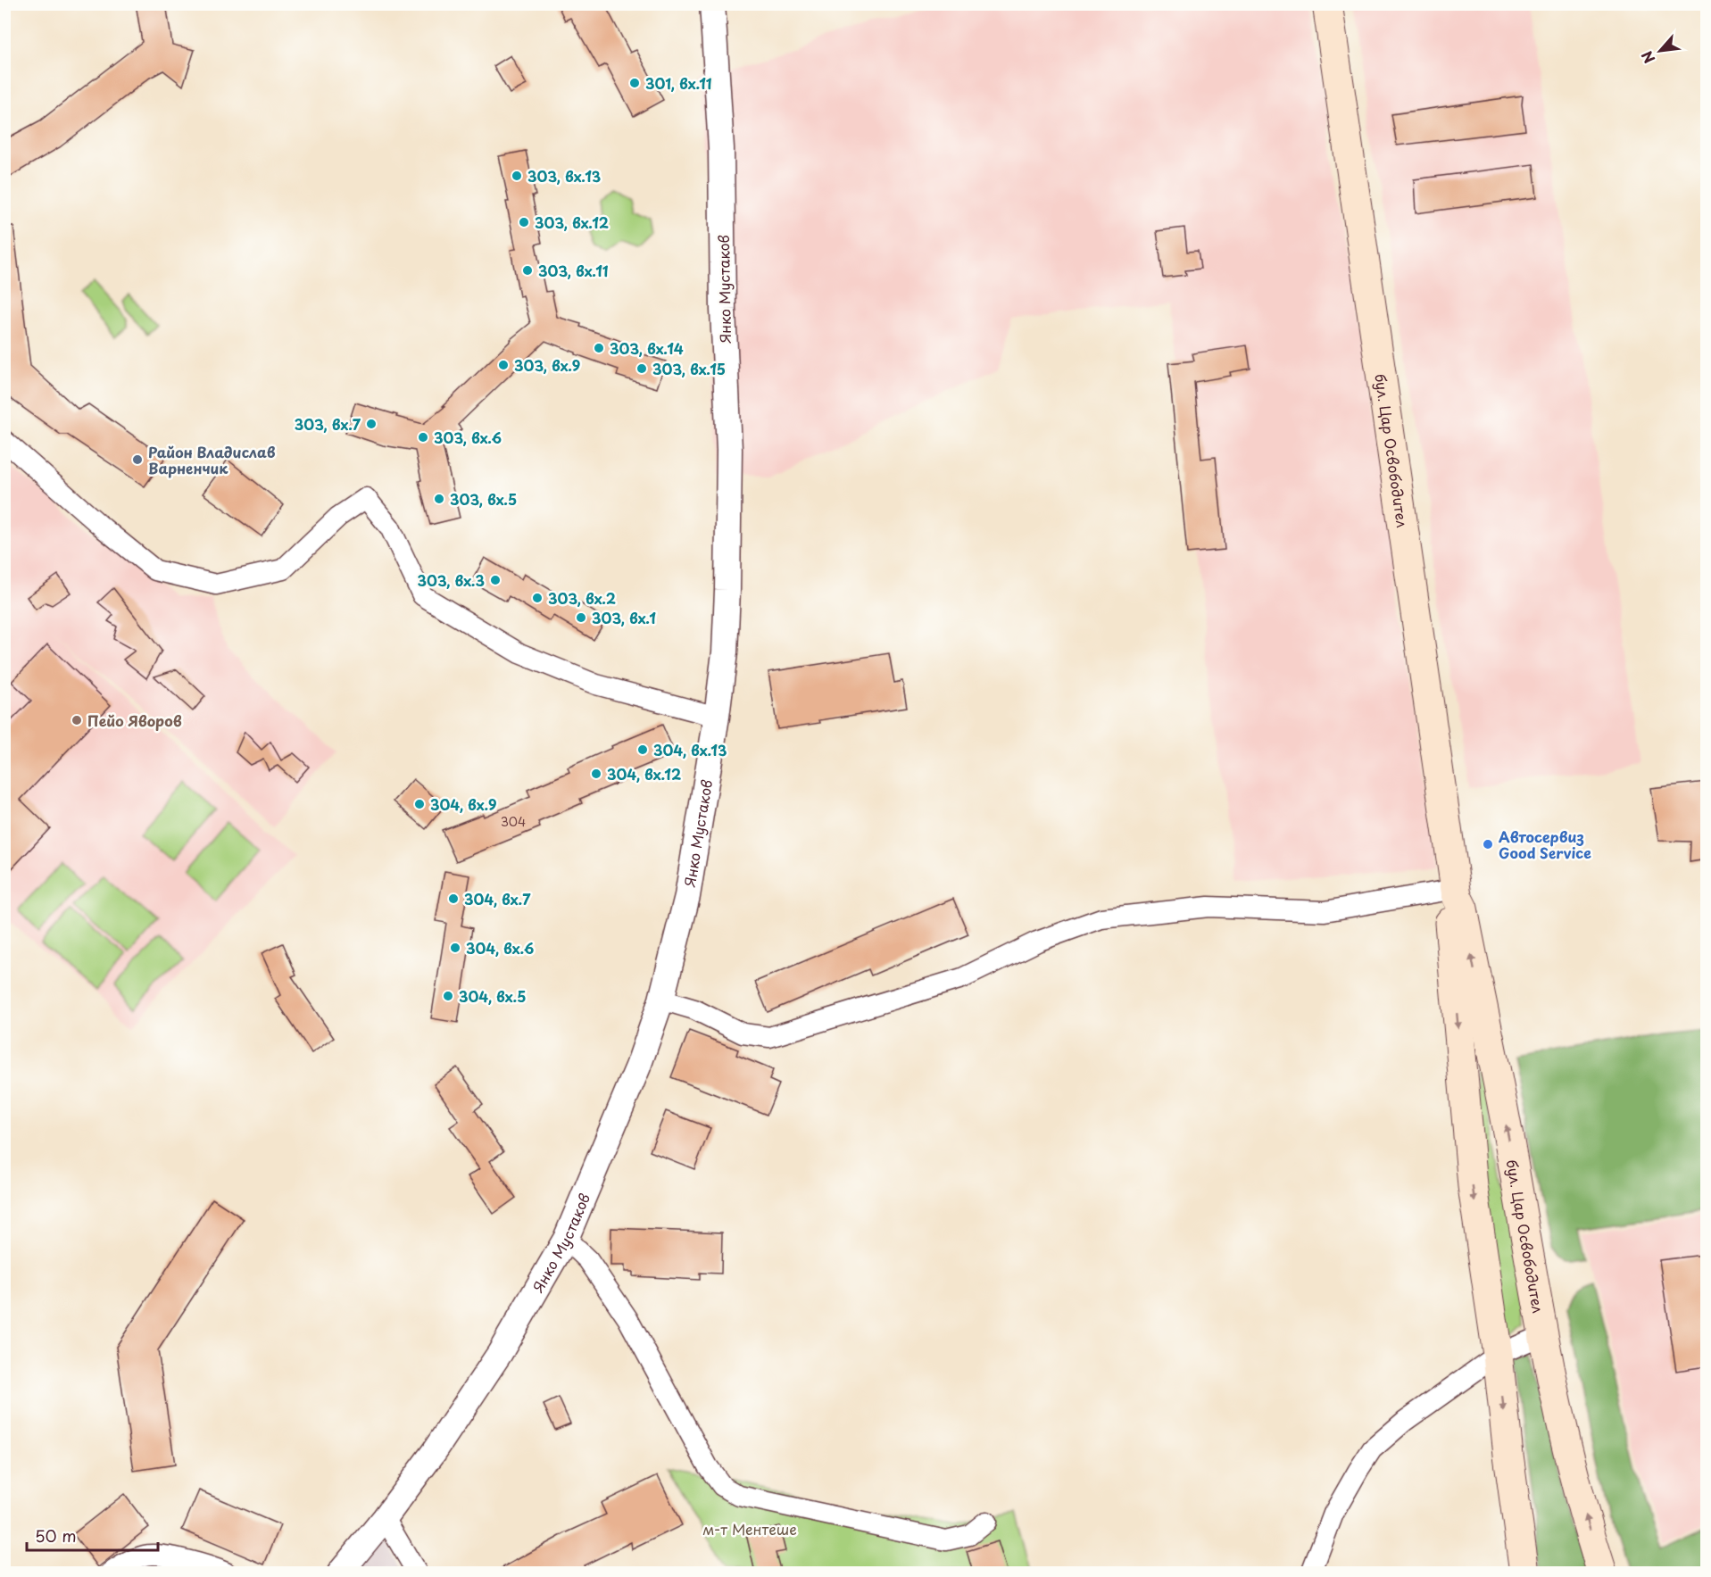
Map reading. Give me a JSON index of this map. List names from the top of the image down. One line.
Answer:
{"streets":{"main road":["бул. Цар Освободител"],"street":["Янко Мустаков"]},"parks":["м-т Ментeше"],"places":["301, вх.11","303, вх.13","303, вх.12","303, вх.11","303, вх.14","303, вх.9","303, вх.15","303, вх.7","303, вх.6","Район Владислав Варненчик","303, вх.5","303, вх.3","303, вх.2","303, вх.1","Пейо Яворов","304, вх.13","304, вх.12","304, вх.9","Автосервиз Good Service","304, вх.7","304, вх.6","304, вх.5"],"house_numbers":["304"],"scale_bar":"50 m","north":"bottom left"}
